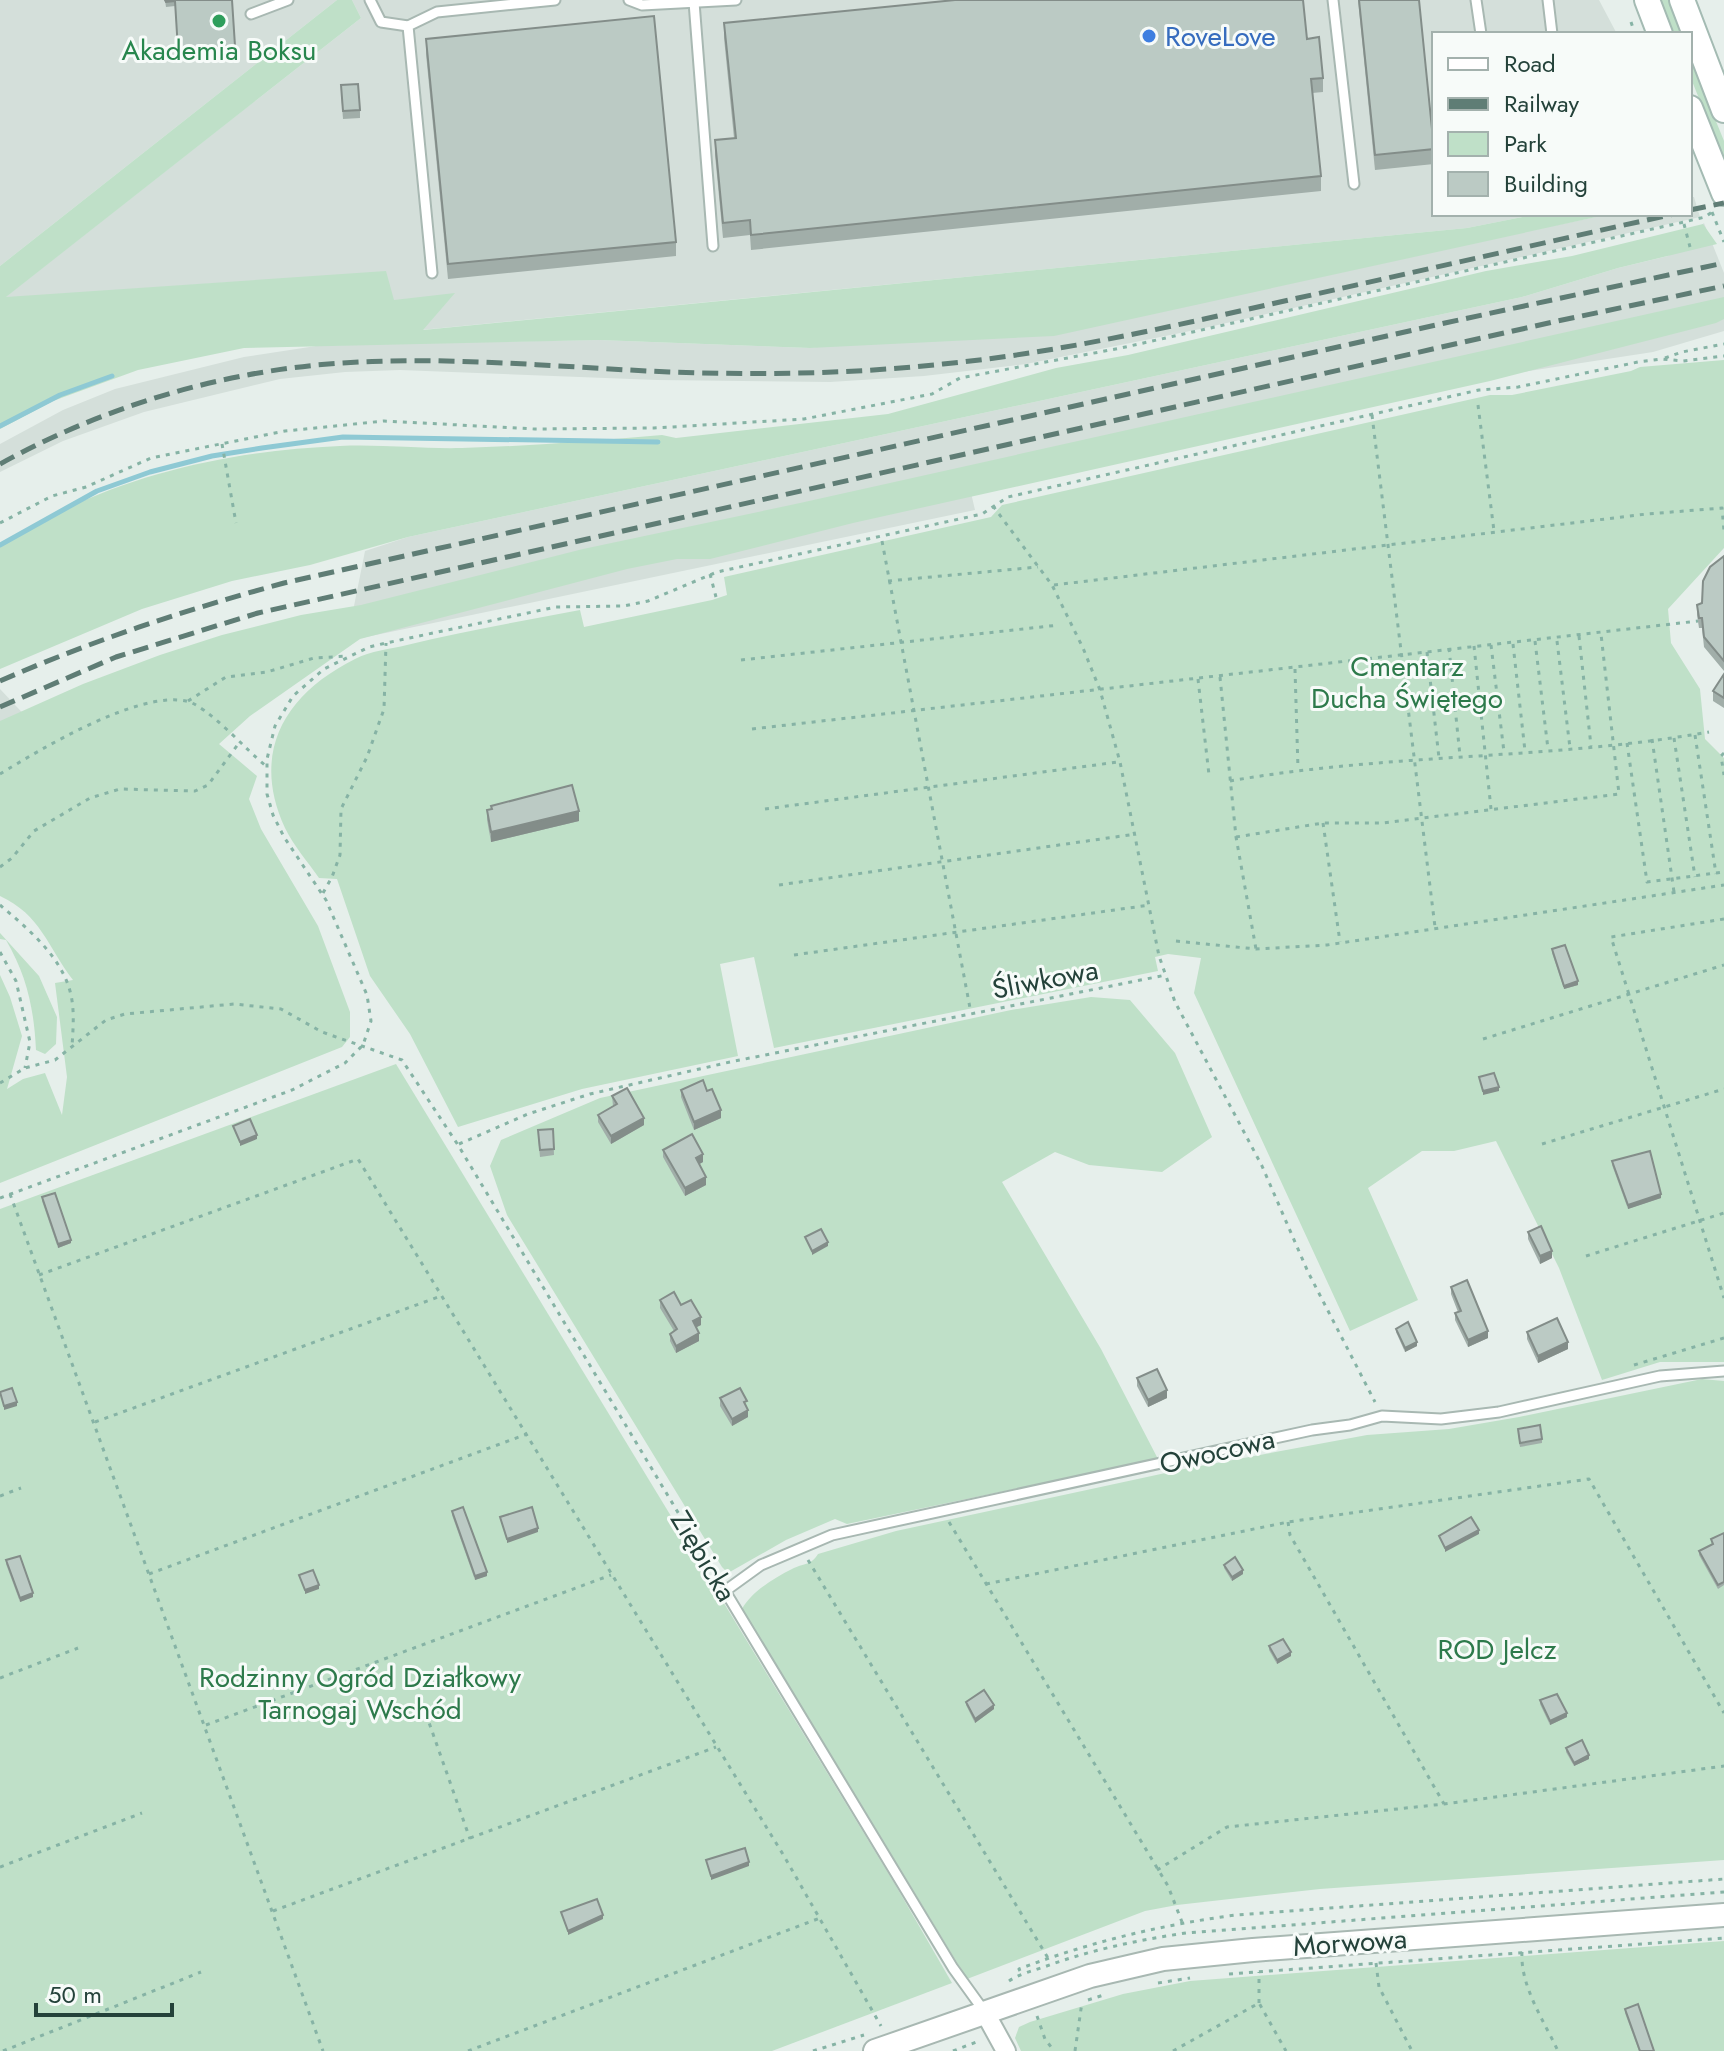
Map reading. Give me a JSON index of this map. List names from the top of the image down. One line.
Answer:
{"streets":{"street":["Ziębicka","Morwowa"],"lane":["Owocowa"],"path":["Śliwkowa"]},"crossings":[["Śliwkowa","Ziębicka"],["Owocowa","Ziębicka"],["Ziębicka","Morwowa"]],"parks":["Cmentarz Ducha Świętego","ROD Jelcz","Rodzinny Ogród Działkowy Tarnogaj Wschód"],"places":["Akademia Boksu","RoveLove"],"legend":["Road","Railway","Park","Building"],"scale_bar":"50 m"}
